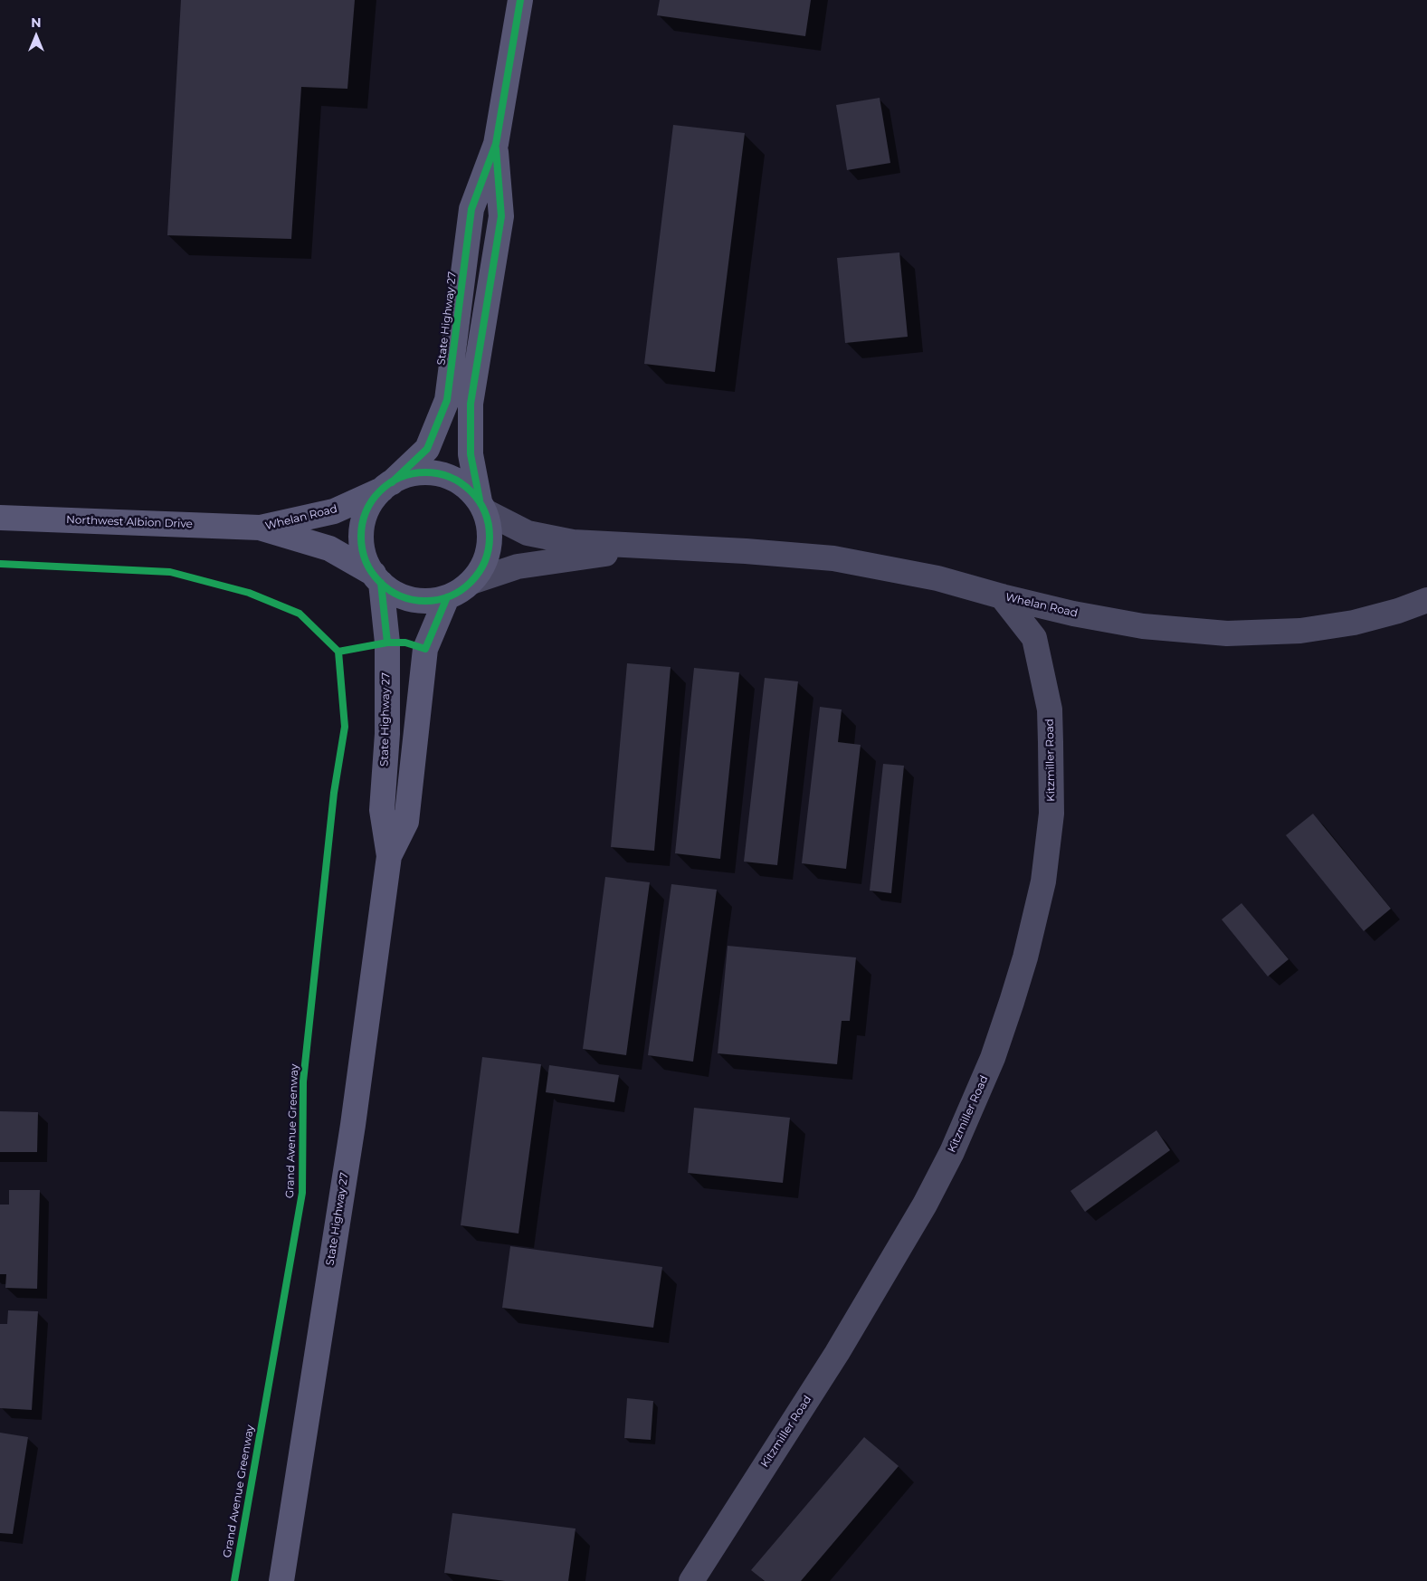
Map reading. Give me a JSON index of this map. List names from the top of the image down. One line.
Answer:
{"streets":{"main road":["State Highway 27","Whelan Road","Northwest Albion Drive"],"street":["Kitzmiller Road"],"cycle path":["Grand Avenue Greenway"]},"crossings":[["State Highway 27","Whelan Road"],["Whelan Road","Northwest Albion Drive"],["Whelan Road","Kitzmiller Road"]],"north":"top"}
